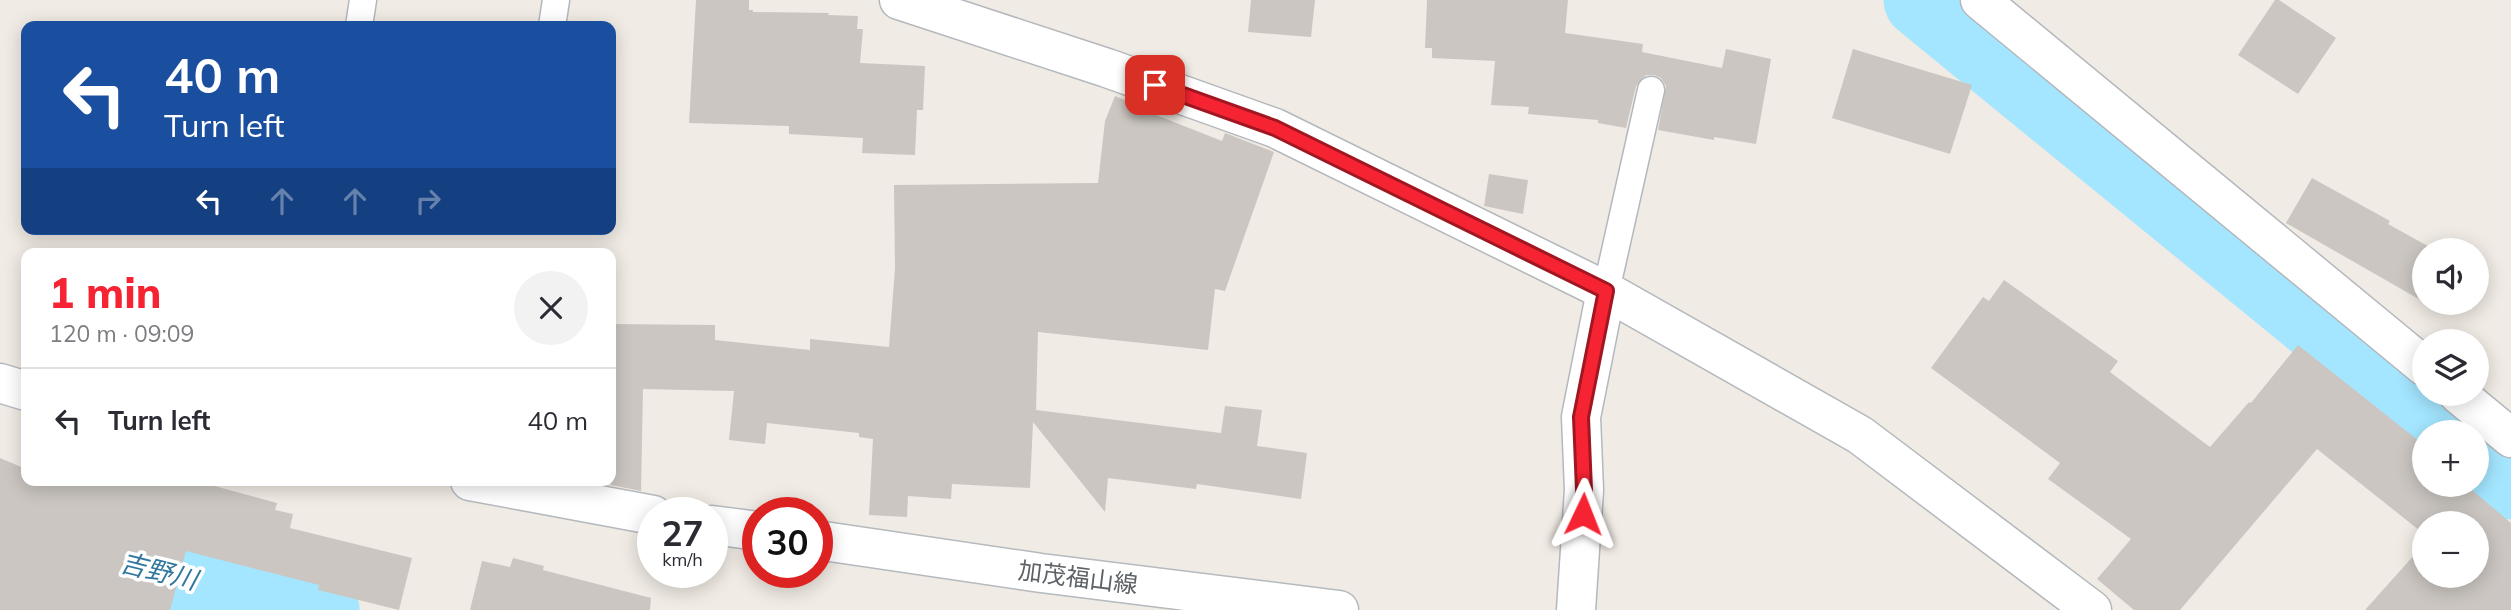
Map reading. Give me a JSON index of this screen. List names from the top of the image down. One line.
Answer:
{"streets":{"street":["加茂福山線"]},"water":["吉野川"],"page":{"turn":["40 m","Turn left"],"map_buttons":["+","−"],"heading":["1 min","120 m · 09:09"],"list":[{"name":"Turn left","value":"40 m"}],"speed":"27 km/h","limit":"30"}}
